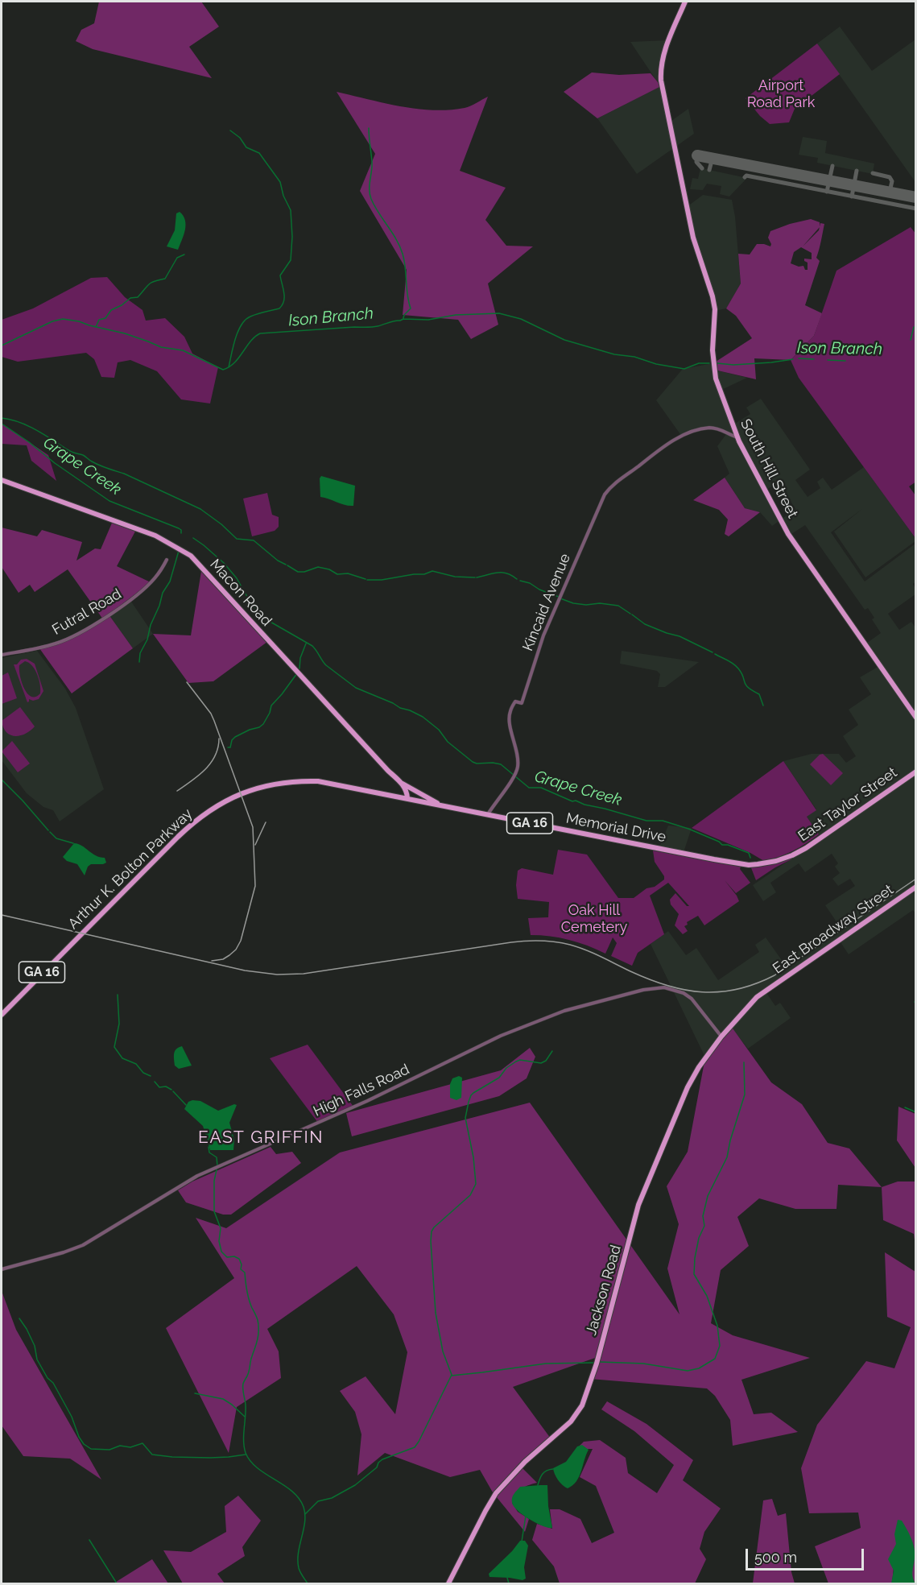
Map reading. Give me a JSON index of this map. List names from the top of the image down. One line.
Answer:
{"streets":{"main road":["South Hill Street","Macon Road","East Taylor Street","GA 16","Memorial Drive","Arthur K. Bolton Parkway","East Broadway Street","Jackson Road"],"street":["Kincaid Avenue","Futral Road","High Falls Road"]},"crossings":[["South Hill Street","Kincaid Avenue"],["Macon Road","Memorial Drive"],["Kincaid Avenue","Memorial Drive"],["East Taylor Street","Memorial Drive"],["Memorial Drive","Arthur K. Bolton Parkway"],["East Broadway Street","Jackson Road"],["High Falls Road","Jackson Road"]],"districts":["EAST GRIFFIN"],"water":["Ison Branch","Grape Creek"],"parks":["Airport Road Park","Oak Hill Cemetery"],"scale_bar":"500 m"}
